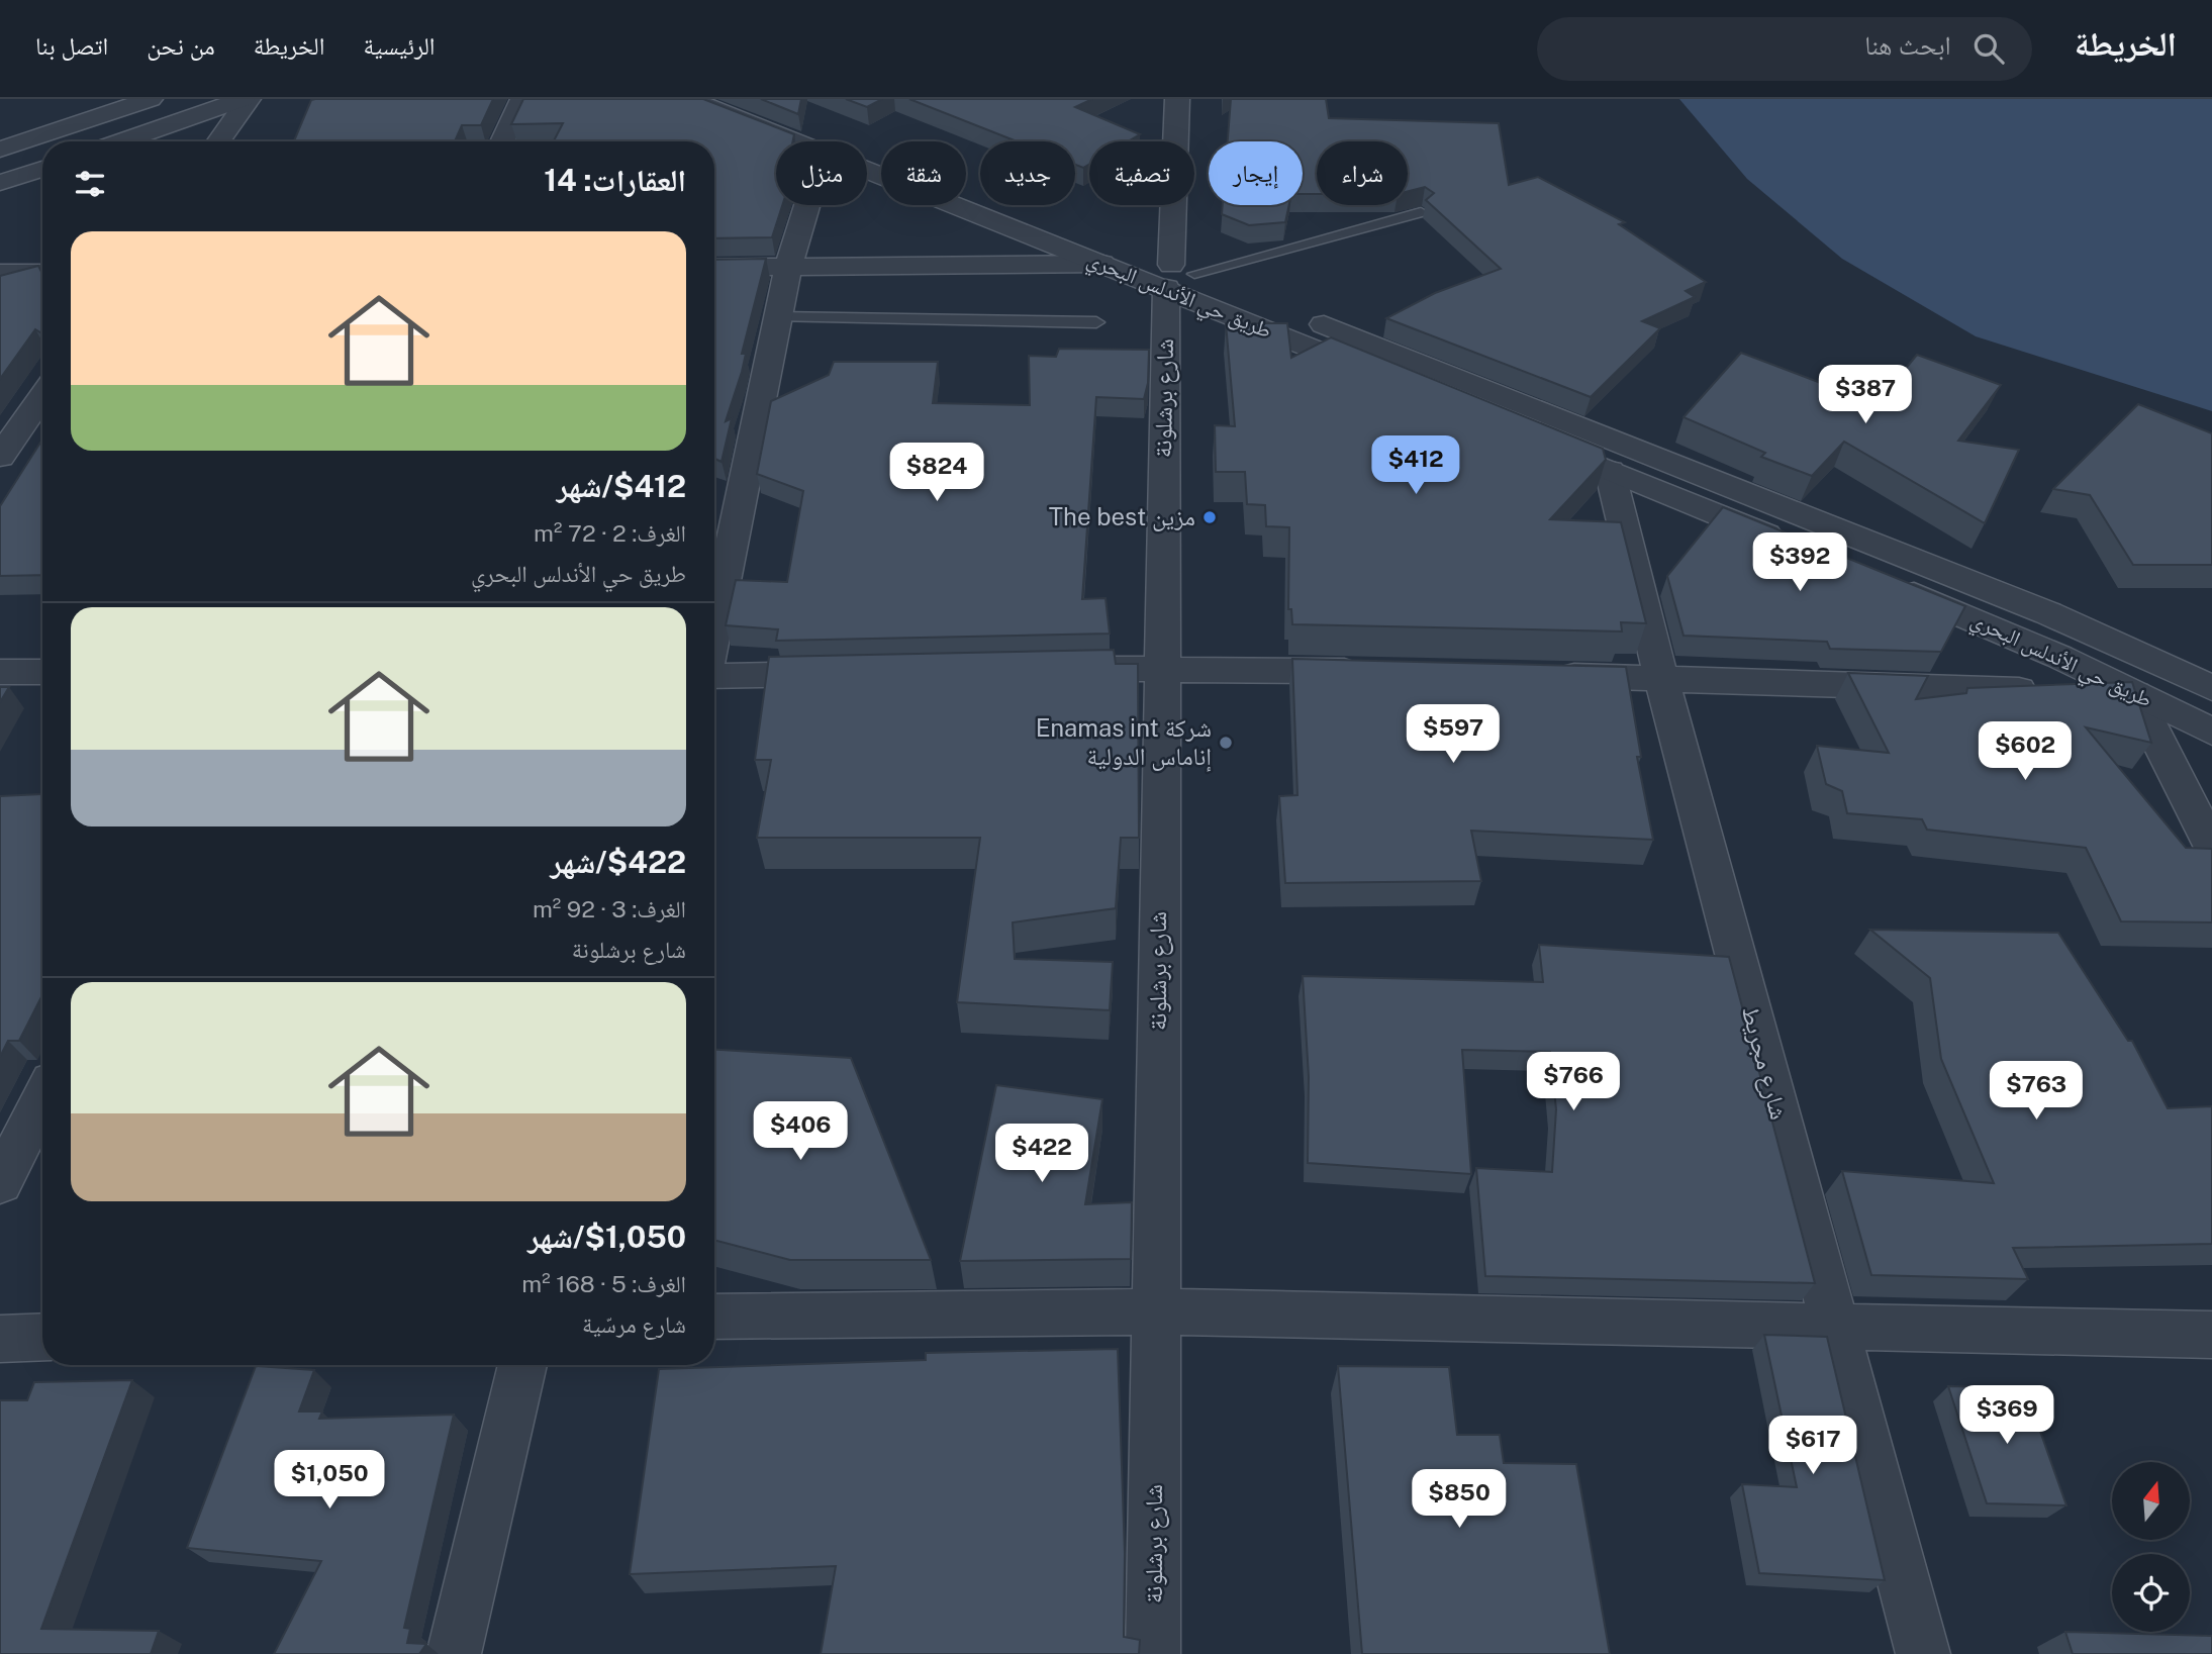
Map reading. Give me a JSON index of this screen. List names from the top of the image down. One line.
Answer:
{"streets":{"street":["طريق حي الأندلس البحري","شارع برشلونة","شارع مجريط"]},"crossings":[["طريق حي الأندلس البحري","شارع برشلونة"]],"places":["The best مزين","Enamas int شركة إناماس الدولية"],"north":"top","page":{"header":"الخريطة","search":"ابحث هنا","nav":["الرئيسية","الخريطة","من نحن","اتصل بنا"],"chip":["شراء","إيجار","تصفية","جديد","شقة","منزل"],"heading":"العقارات: 14","list":[{"name":"$412/شهر","note":"الغرف: 2 · 72 m² · طريق حي الأندلس البحري"},{"name":"$422/شهر","note":"الغرف: 3 · 92 m² · شارع برشلونة"},{"name":"$1,050/شهر","note":"الغرف: 5 · 168 m² · شارع مرسّية"}],"price":["$387","$412","$824","$392","$597","$602","$766","$763","$406","$422","$369","$617","$1,050","$850"]}}
